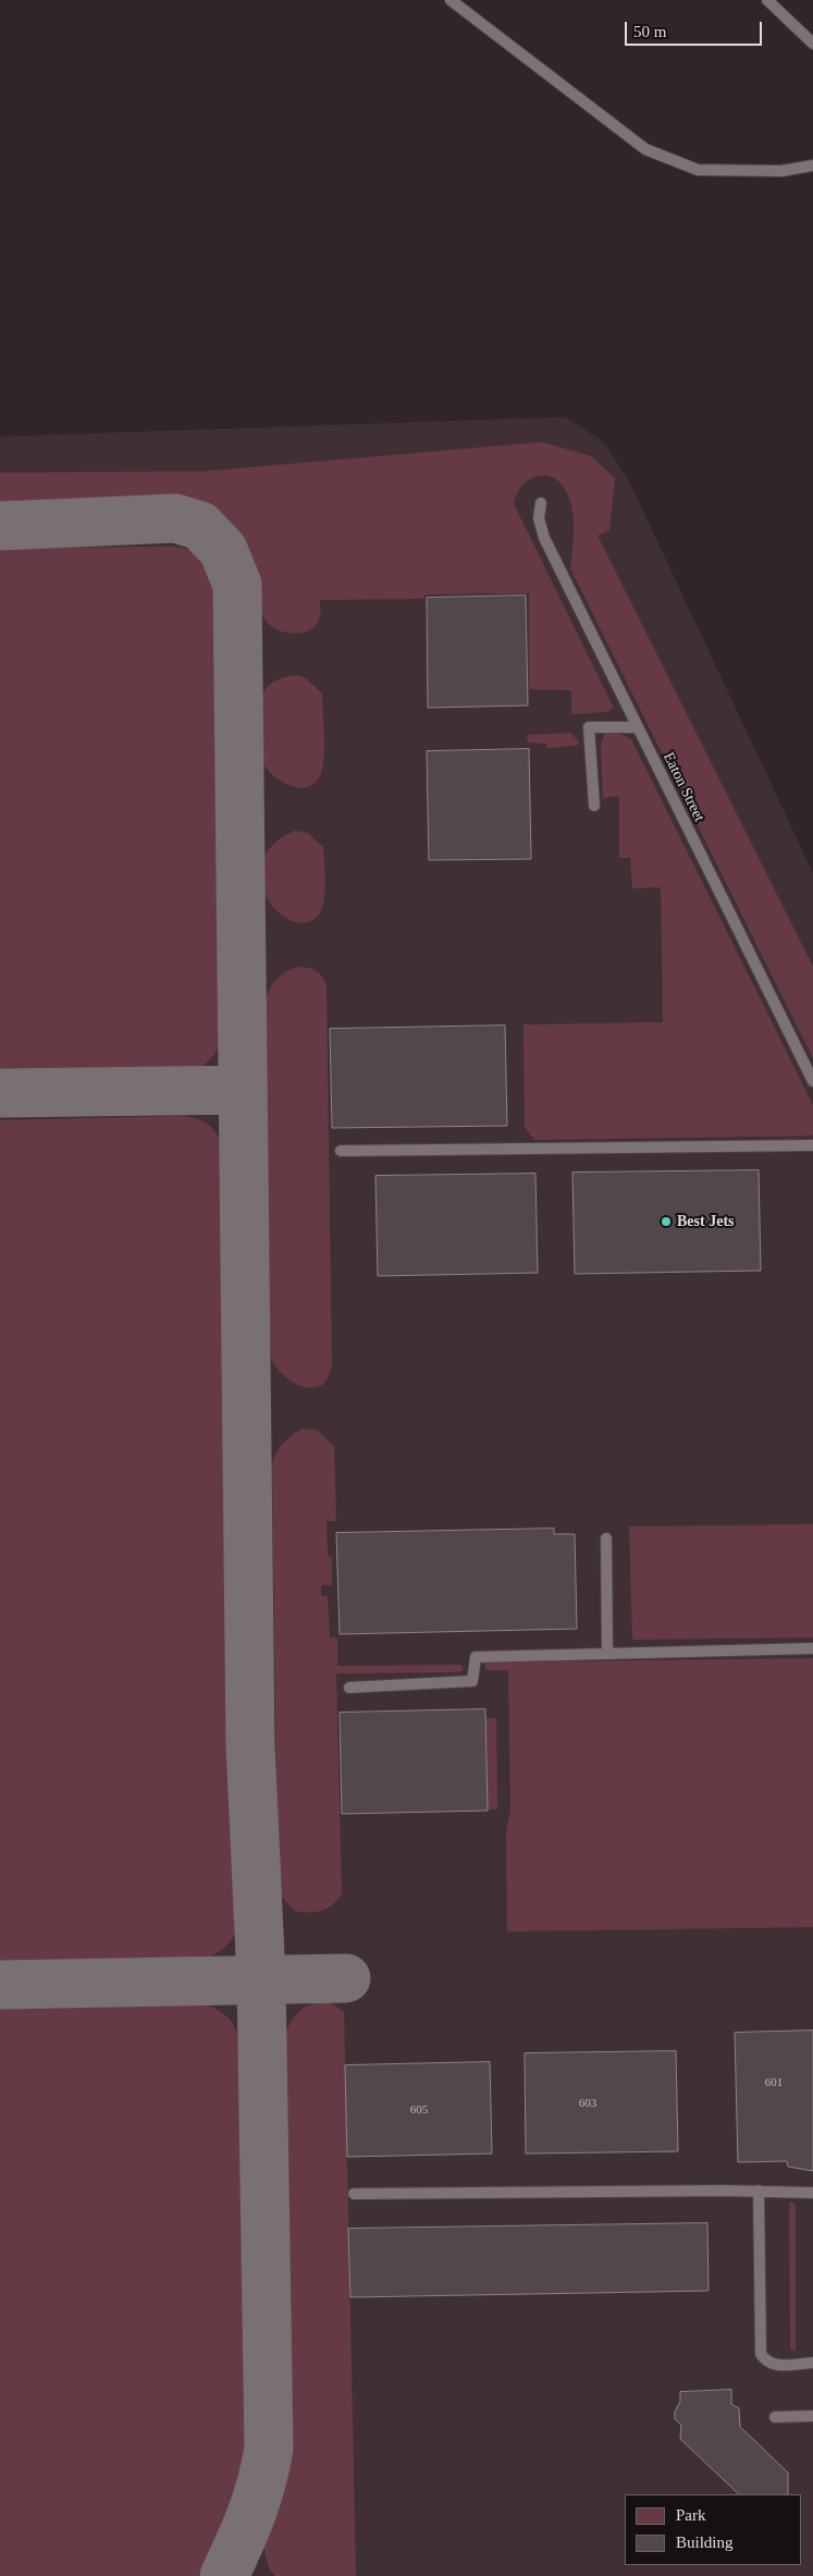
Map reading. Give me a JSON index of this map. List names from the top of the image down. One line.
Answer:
{"streets":{"lane":["Eaton Street"]},"places":["Best Jets"],"house_numbers":["601","603","605"],"legend":["Park","Building"],"scale_bar":"50 m"}
